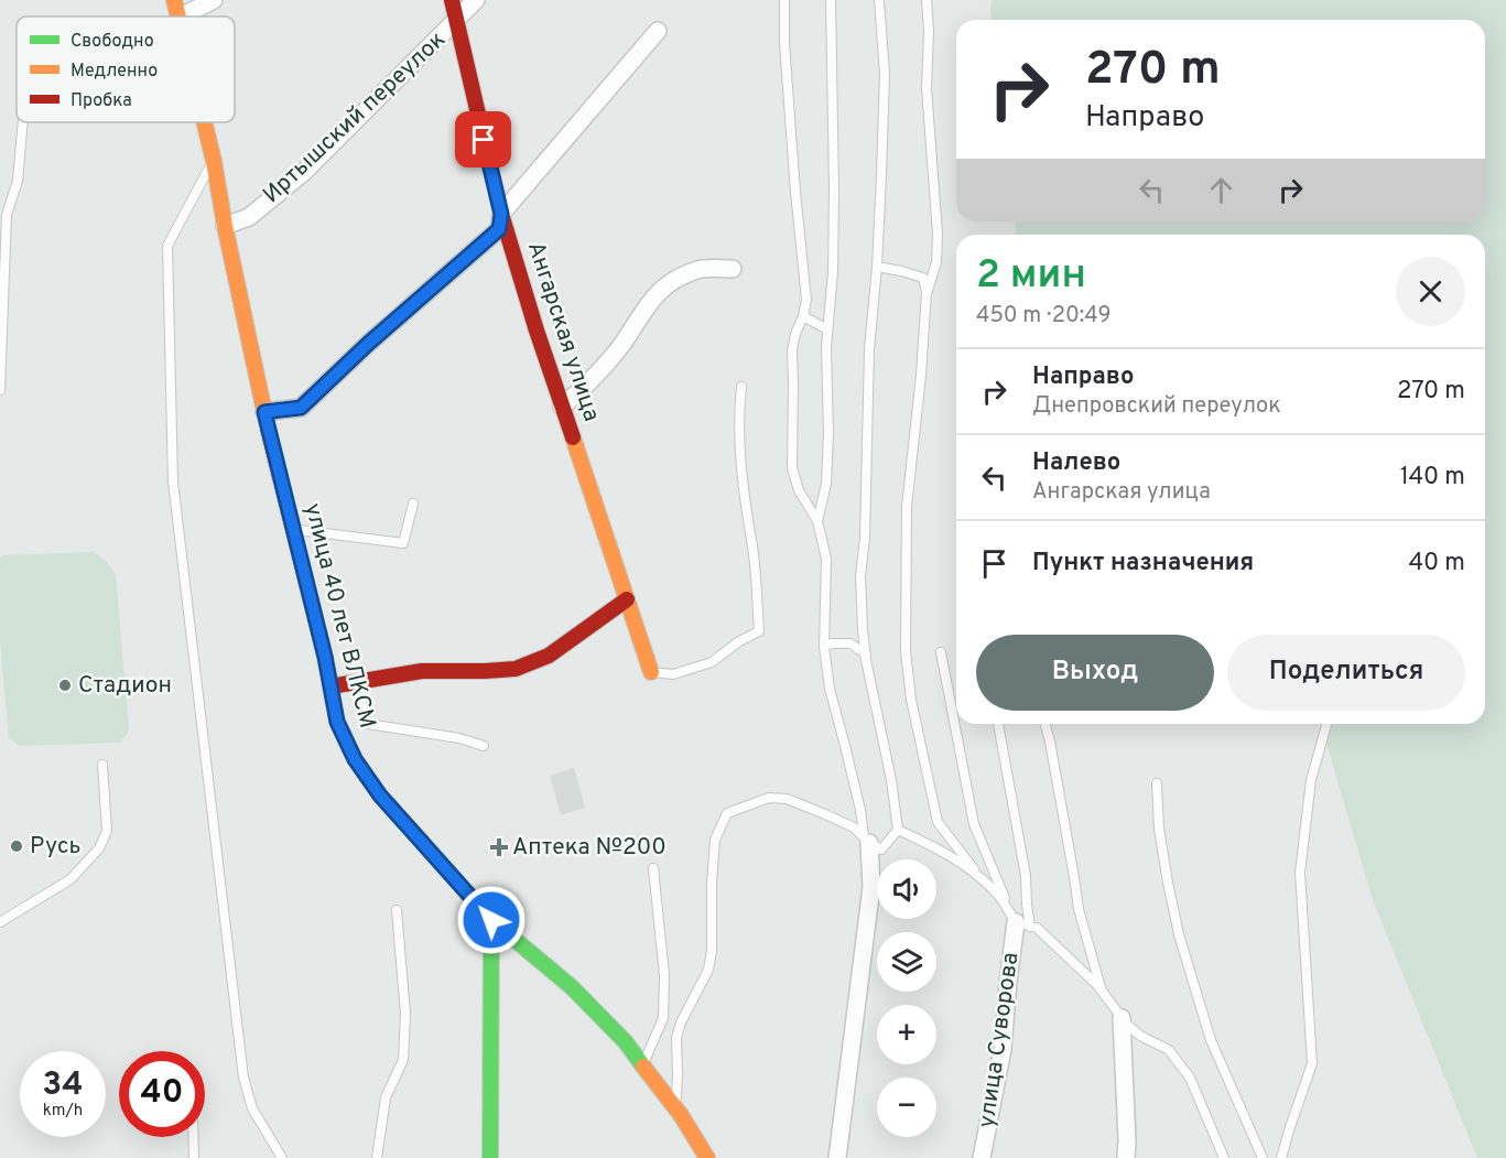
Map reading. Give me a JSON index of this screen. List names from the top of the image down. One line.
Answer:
{"streets":{"street":["Иртышский переулок","Ангарская улица","улица 40 лет ВЛКСМ","улица Суворова"]},"crossings":[["Иртышский переулок","Ангарская улица"],["Иртышский переулок","улица 40 лет ВЛКСМ"]],"places":{"other":["Стадион","Русь"],"health":["Аптека №200"]},"legend":["Свободно","Медленно","Пробка"],"page":{"turn":["270 m","Направо"],"heading":["2 мин","450 m · 20:49"],"list":[{"name":"Направо","note":"Днепровский переулок","value":"270 m"},{"name":"Налево","note":"Ангарская улица","value":"140 m"},{"name":"Пункт назначения","value":"40 m"}],"buttons":["Выход","Поделиться"],"map_buttons":["+","−"],"speed":"34 km/h","limit":"40"}}
